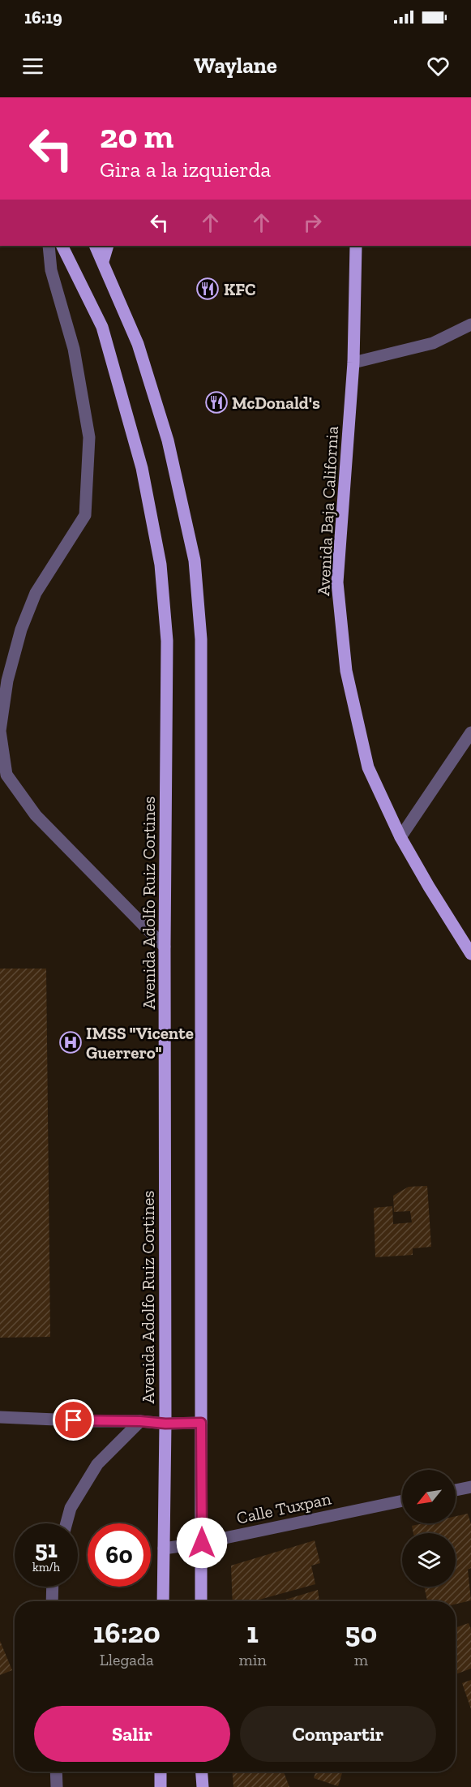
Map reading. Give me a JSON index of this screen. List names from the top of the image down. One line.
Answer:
{"streets":{"main road":["Avenida Baja California","Avenida Adolfo Ruiz Cortines"],"street":["Calle Tuxpan"]},"crossings":[["Avenida Adolfo Ruiz Cortines","Calle Tuxpan"]],"places":{"restaurant":["KFC","McDonald's"],"hospital":["IMSS \"Vicente Guerrero\""]},"north":"bottom left","page":{"status":"16:19","header":"Waylane","turn":["20 m","Gira a la izquierda"],"speed":"51 km/h","limit":"60","eta":["16:20","Llegada","1","min","50","m"],"buttons":["Salir","Compartir"]}}
